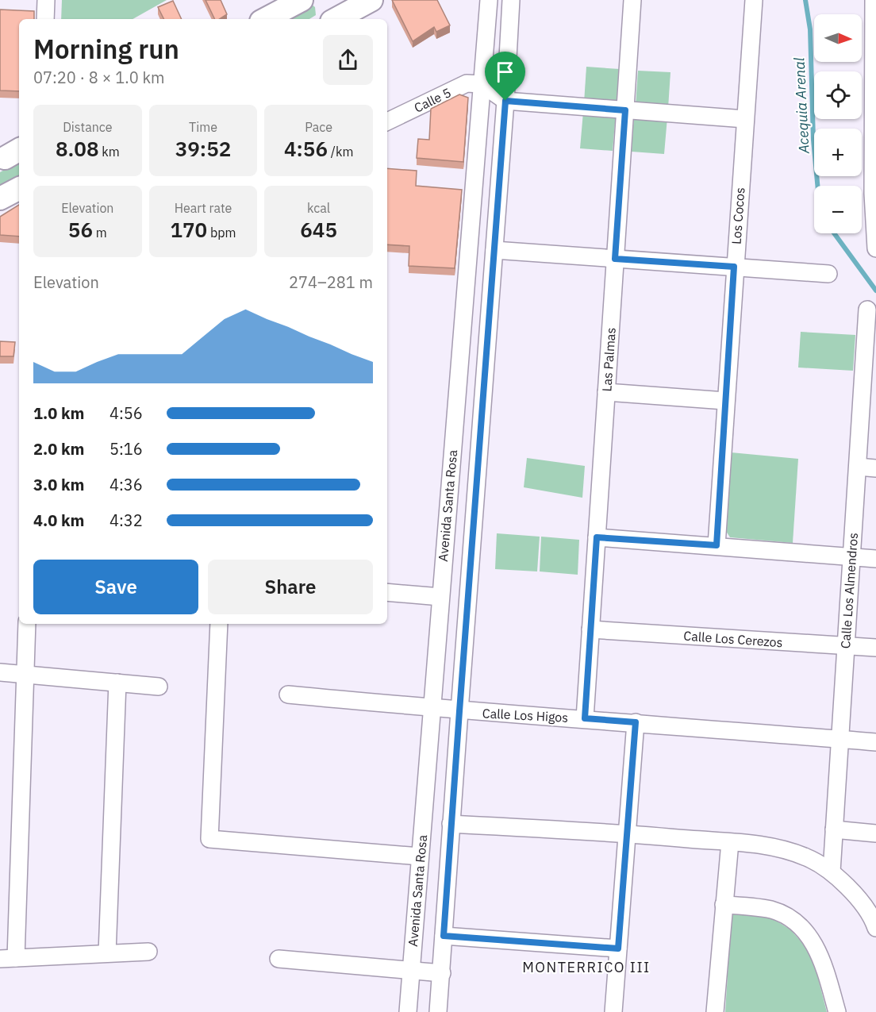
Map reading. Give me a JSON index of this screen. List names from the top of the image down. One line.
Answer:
{"streets":{"street":["Calle 5","Los Cocos","Las Palmas","Avenida Santa Rosa","Calle Los Almendros","Calle Los Cerezos","Calle Los Higos"]},"crossings":[["Calle 5","Avenida Santa Rosa"],["Las Palmas","Calle Los Cerezos"],["Las Palmas","Calle Los Higos"],["Avenida Santa Rosa","Calle Los Higos"],["Calle Los Almendros","Calle Los Cerezos"],["Calle Los Almendros","Calle Los Higos"]],"districts":["MONTERRICO III"],"water":["Acequia Arenal"],"north":"right","page":{"map_buttons":["+","−"],"heading":["Morning run","07:20 · 8 × 1.0 km"],"stats":[["Distance","8.08 km"],["Time","39:52"],["Pace","4:56 /km"],["Elevation","56 m"],["Heart rate","170 bpm"],["kcal","645"]],"chart":["Elevation","274–281 m"],"list":[{"name":"1.0 km","note":"4:56"},{"name":"2.0 km","note":"5:16"},{"name":"3.0 km","note":"4:36"},{"name":"4.0 km","note":"4:32"}],"buttons":["Save","Share"]}}
